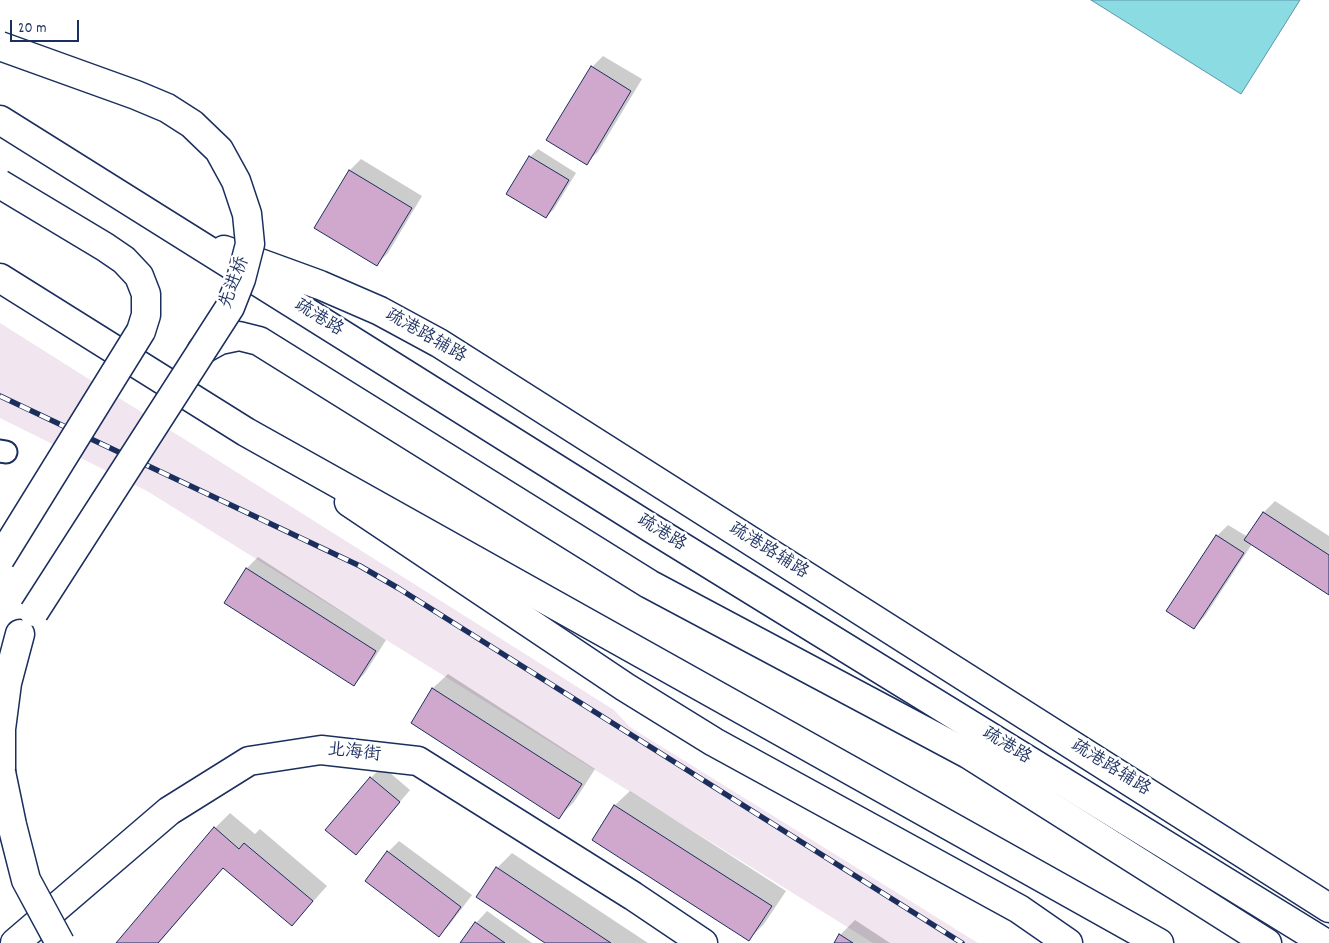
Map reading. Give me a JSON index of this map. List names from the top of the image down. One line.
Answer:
{"streets":{"main road":["先进桥","疏港路","疏港路辅路","北海街"]},"crossings":[["疏港路","疏港路辅路"]],"scale_bar":"20 m"}
